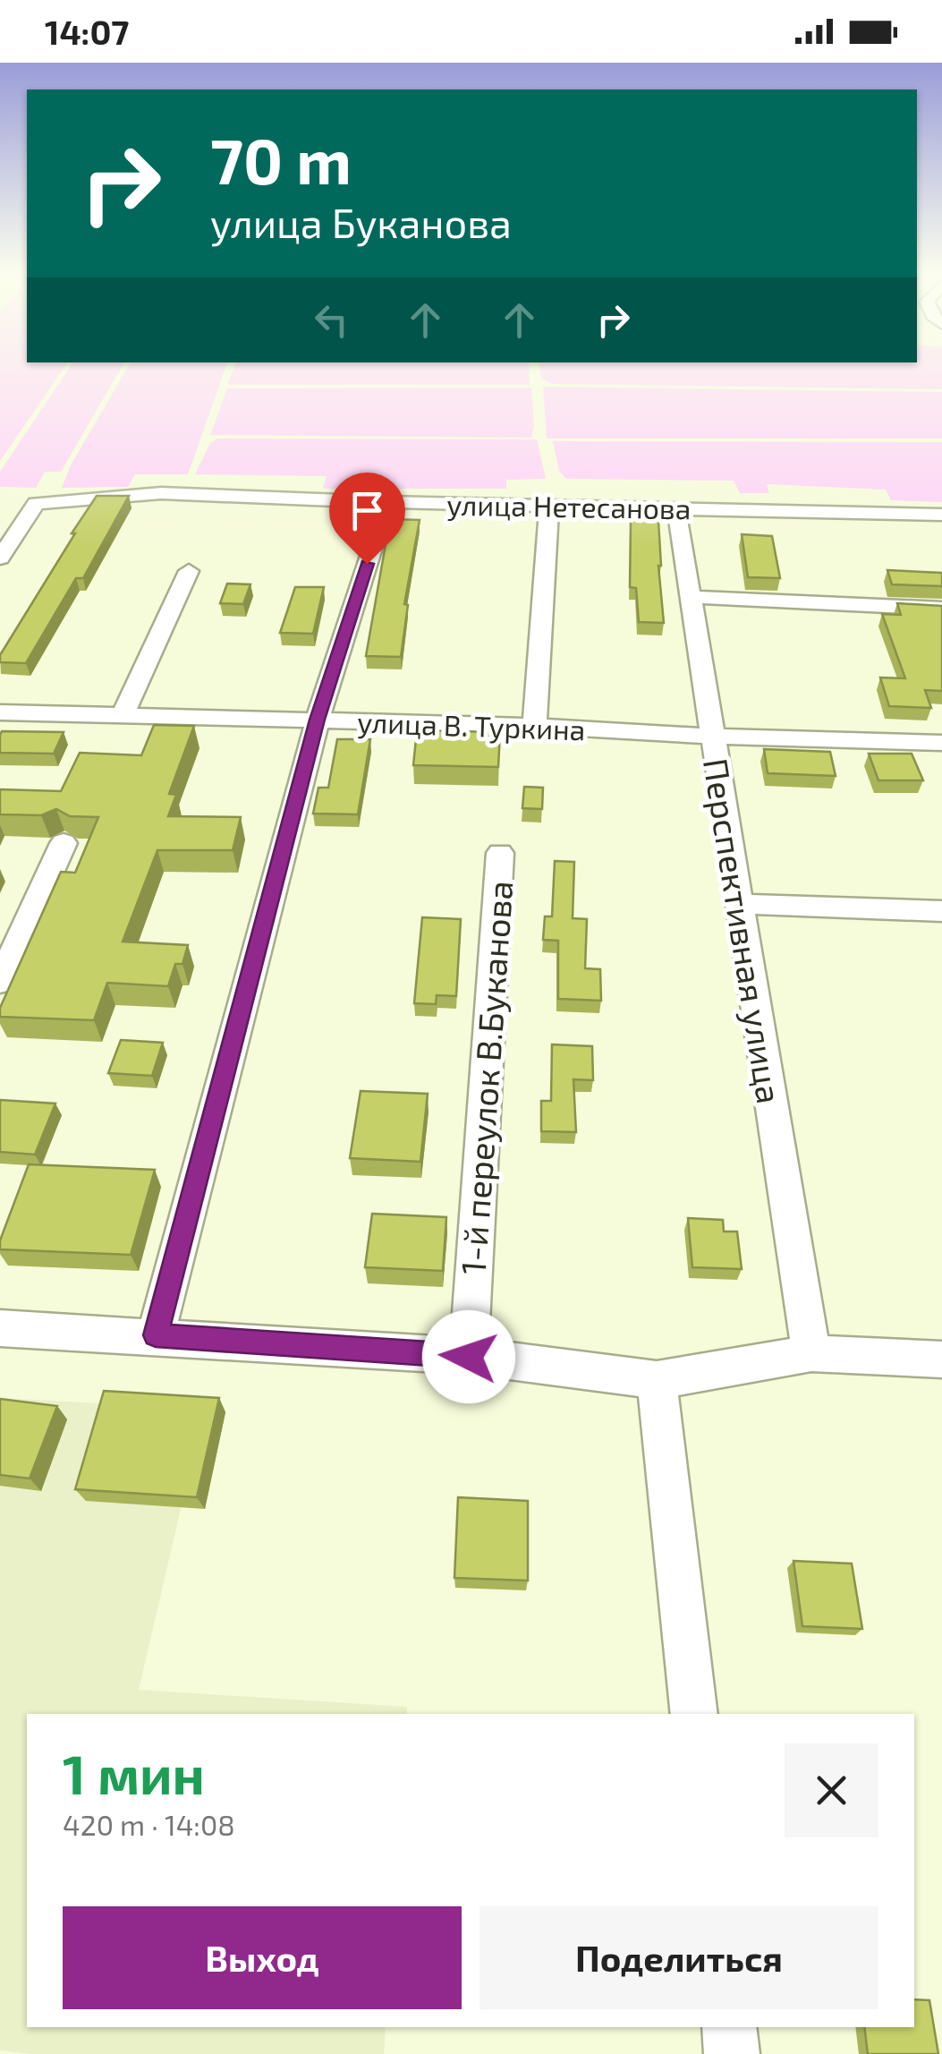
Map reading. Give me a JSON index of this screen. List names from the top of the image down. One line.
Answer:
{"streets":{"street":["улица Нетесанова","улица В. Туркина","Перспективная улица","1-й переулок В.Буканова"]},"crossings":[["улица Нетесанова","Перспективная улица"],["улица В. Туркина","Перспективная улица"]],"page":{"status":"14:07","turn":["70 m","улица Буканова"],"heading":["1 мин","420 m · 14:08"],"buttons":["Выход","Поделиться"]}}
